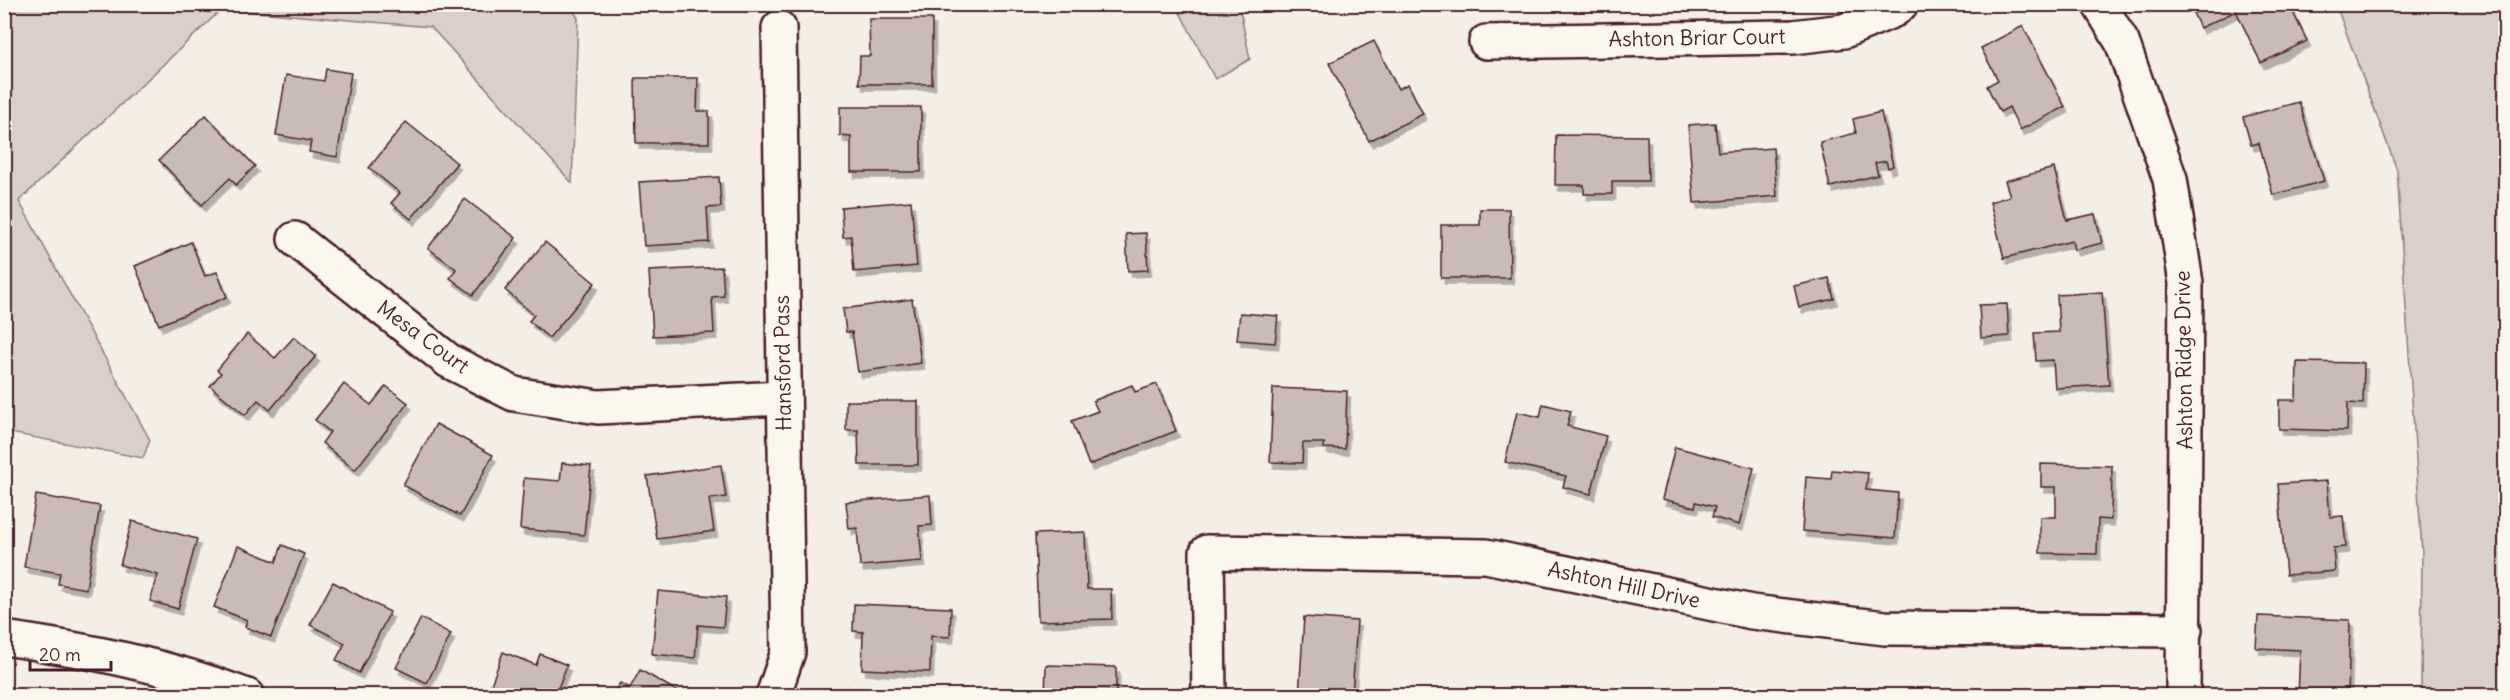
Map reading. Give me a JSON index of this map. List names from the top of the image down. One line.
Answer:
{"streets":{"street":["Ashton Briar Court","Mesa Court","Ashton Ridge Drive","Hansford Pass","Ashton Hill Drive"]},"crossings":[["Mesa Court","Hansford Pass"],["Ashton Ridge Drive","Ashton Hill Drive"]],"scale_bar":"20 m"}
